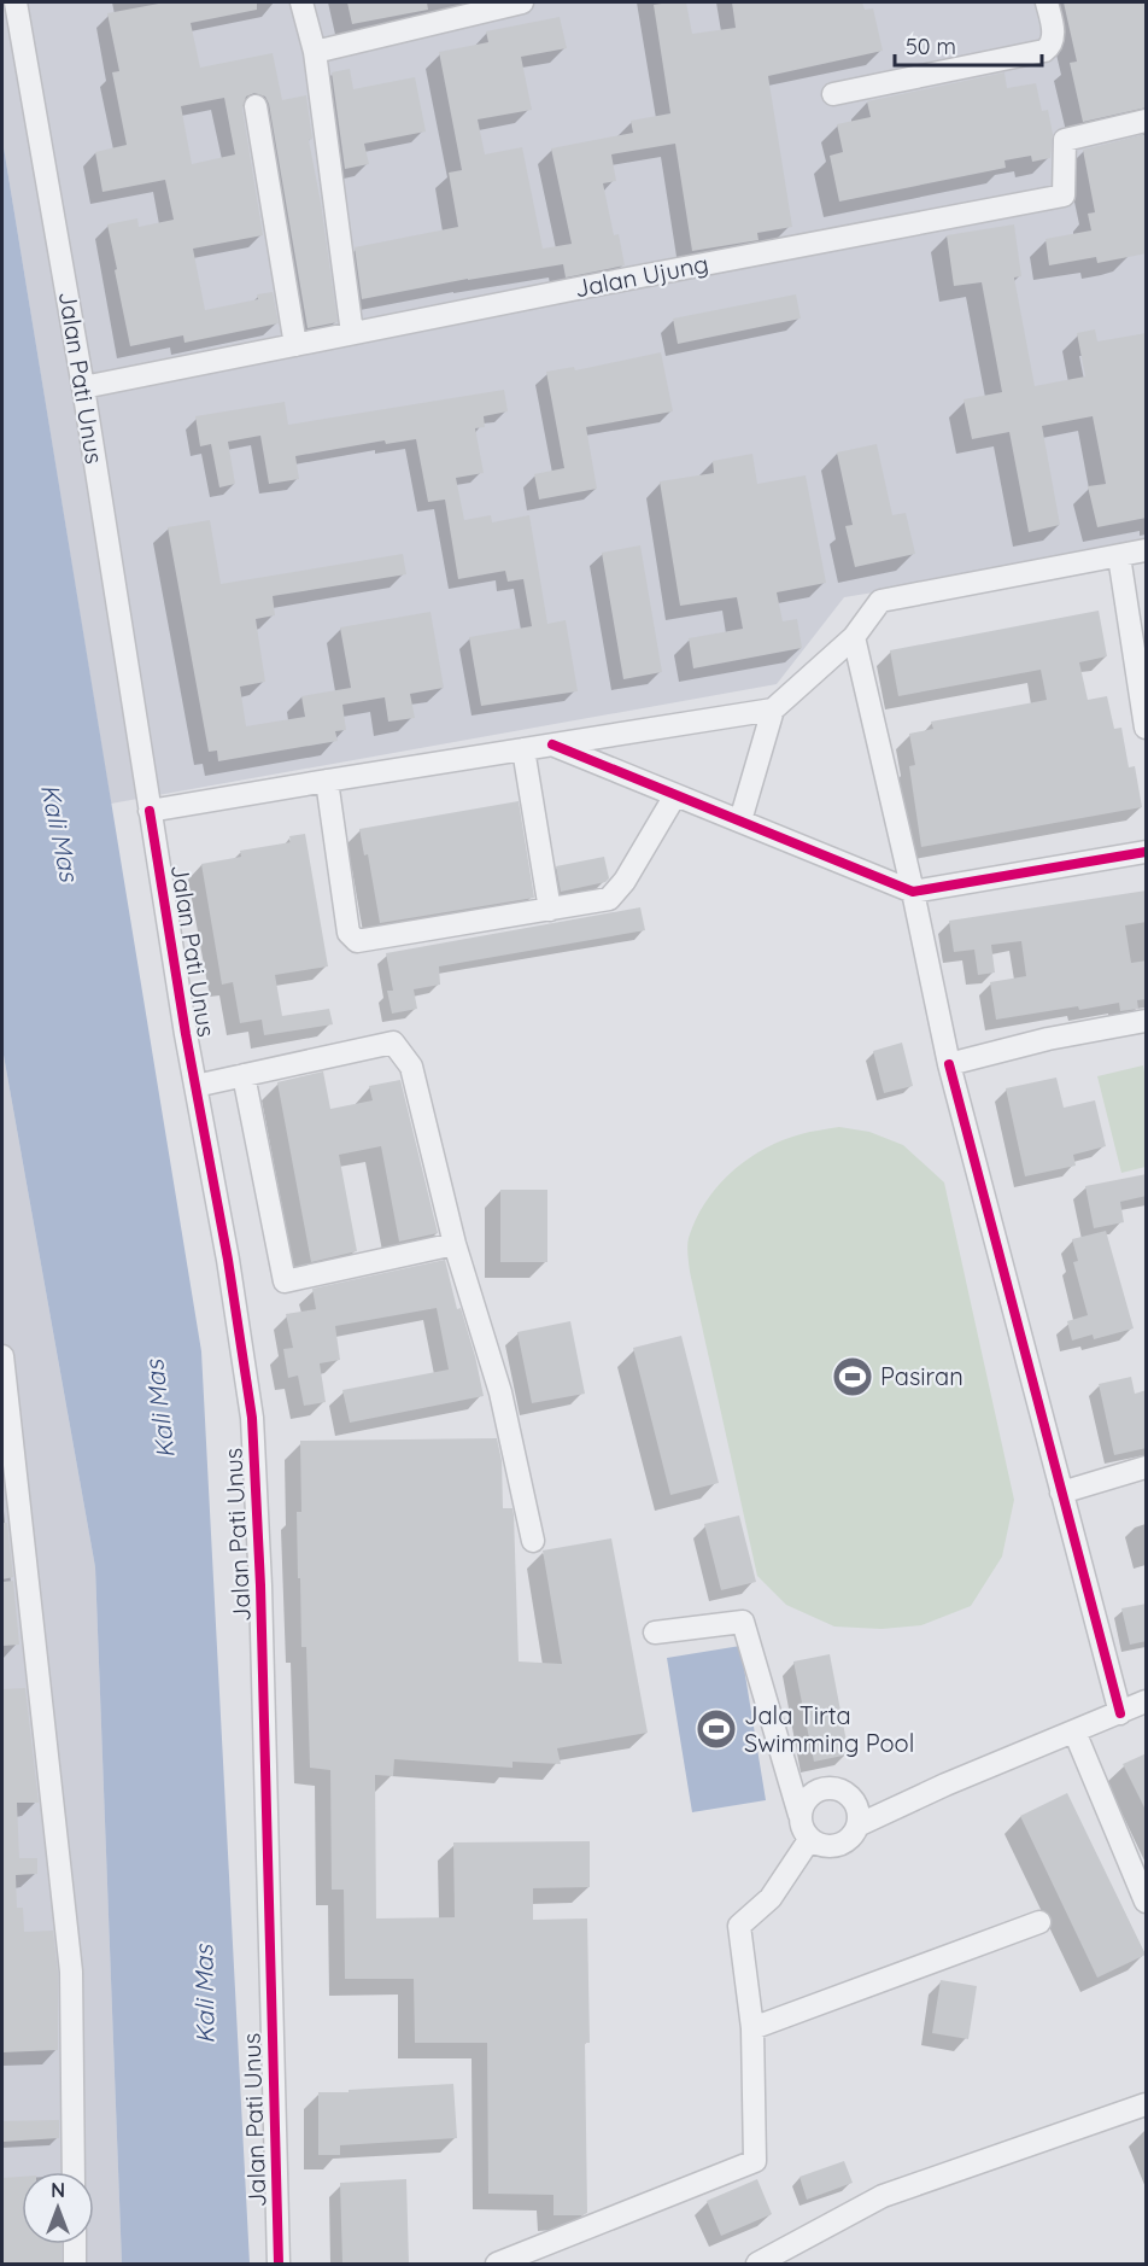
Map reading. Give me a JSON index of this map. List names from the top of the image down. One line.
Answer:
{"streets":{"street":["Jalan Ujung","Jalan Pati Unus"]},"crossings":[["Jalan Ujung","Jalan Pati Unus"]],"water":["Kali Mas"],"places":{"sports":["Pasiran","Jala Tirta Swimming Pool"]},"scale_bar":"50 m","north":"top"}
